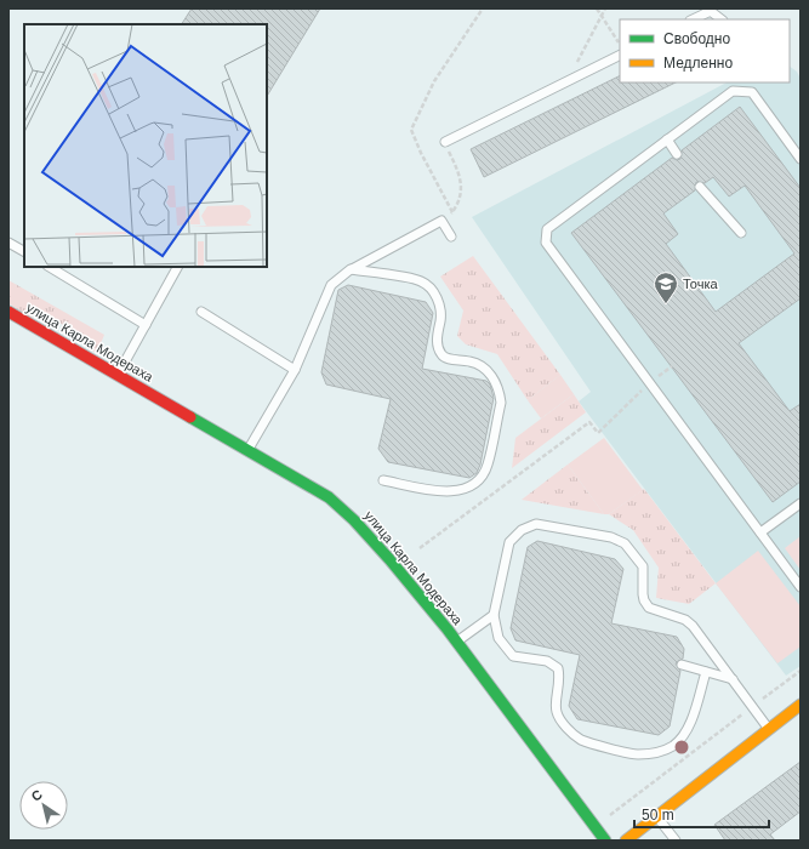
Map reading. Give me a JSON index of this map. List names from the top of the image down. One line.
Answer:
{"streets":{"street":["улица Карла Модераха"]},"places":{"school or university":["Точка"]},"legend":["Свободно","Медленно"],"scale_bar":"50 m","north":"top left"}
